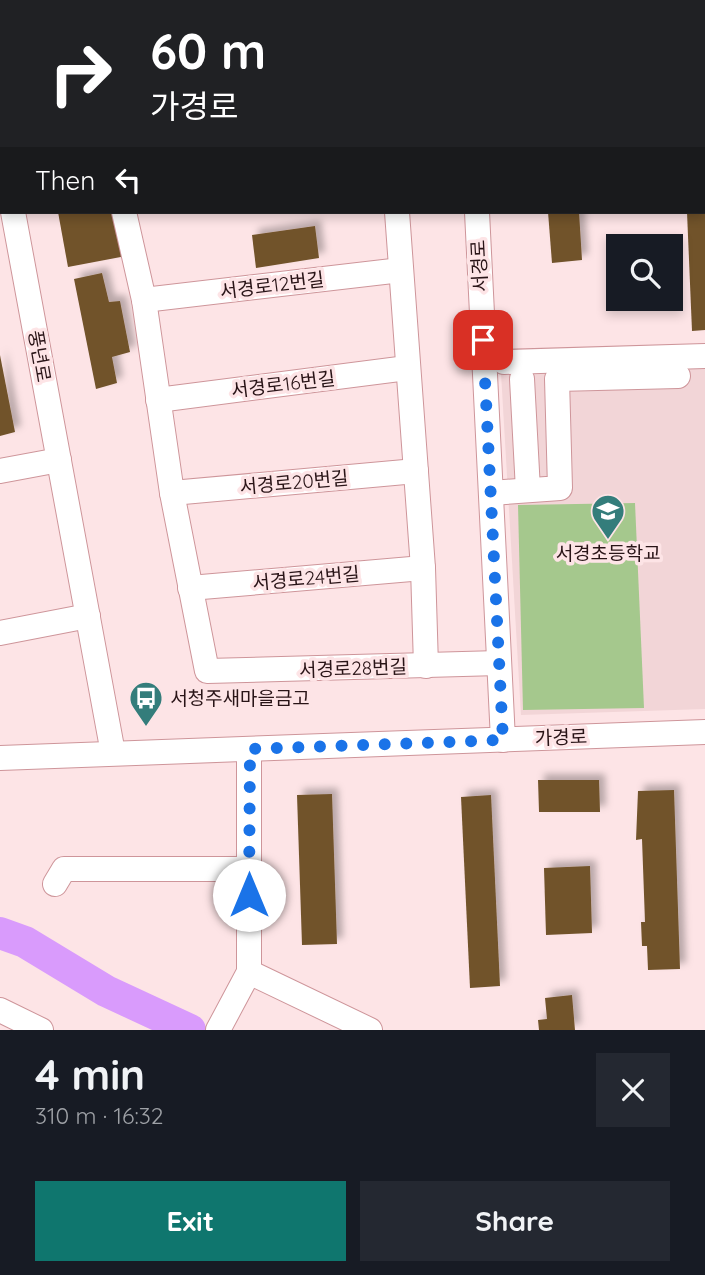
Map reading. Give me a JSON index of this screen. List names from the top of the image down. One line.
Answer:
{"streets":{"street":["서경로","서경로12번길","풍년로","서경로16번길","서경로20번길","서경로24번길","서경로28번길","가경로"]},"crossings":[["서경로","서경로28번길"],["서경로","가경로"],["서경로24번길","서경로28번길"]],"places":{"school or university":["서경초등학교"],"bus stop":["서청주새마을금고"]},"page":{"turn":["60 m","가경로"],"then":"Then","heading":["4 min","310 m · 16:32"],"buttons":["Exit","Share"]}}
